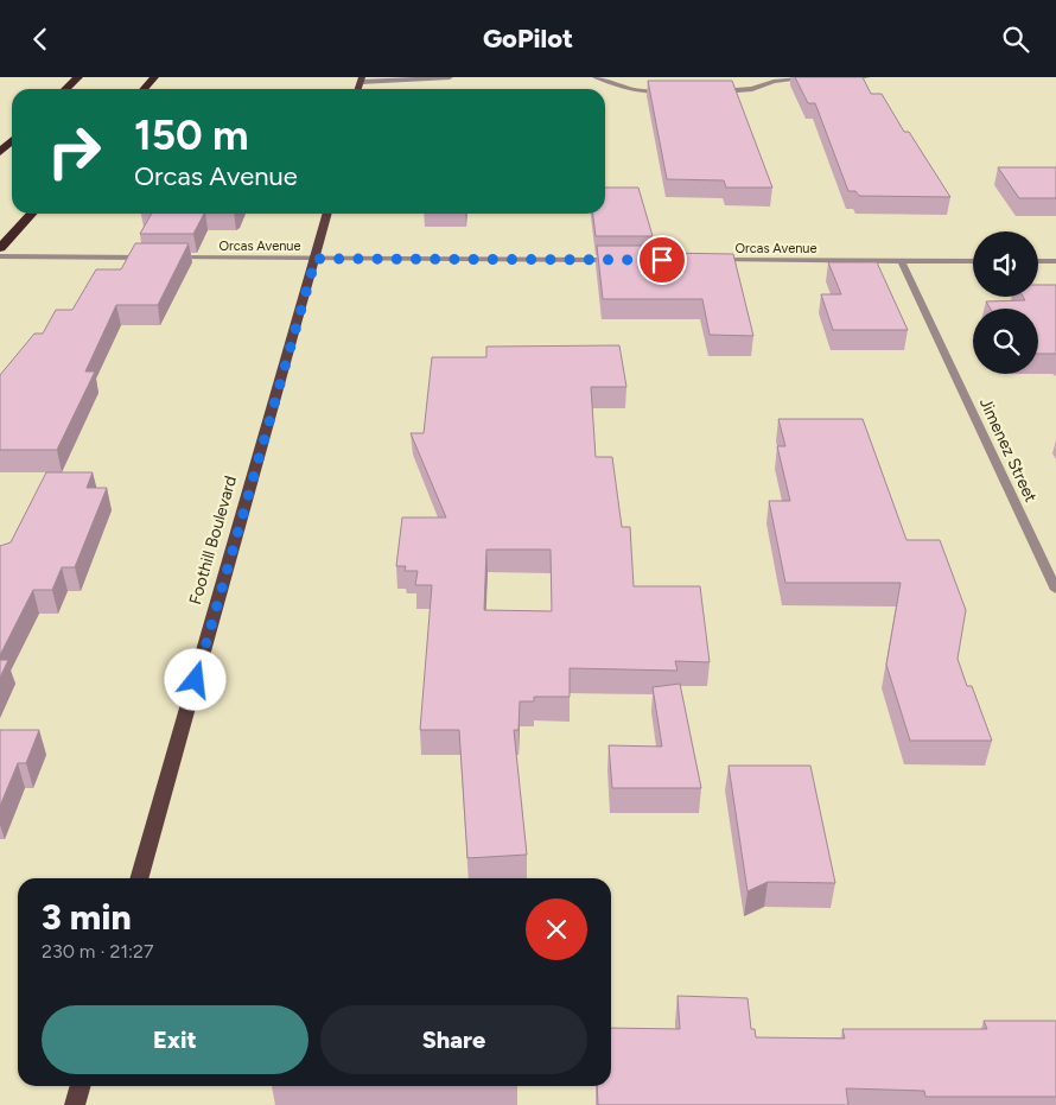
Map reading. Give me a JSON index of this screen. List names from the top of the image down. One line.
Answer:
{"streets":{"main road":["Foothill Boulevard"],"street":["Orcas Avenue","Jimenez Street"]},"crossings":[["Orcas Avenue","Jimenez Street"],["Orcas Avenue","Foothill Boulevard"]],"page":{"header":"GoPilot","turn":["150 m","Orcas Avenue"],"heading":["3 min","230 m · 21:27"],"buttons":["Exit","Share"]}}
